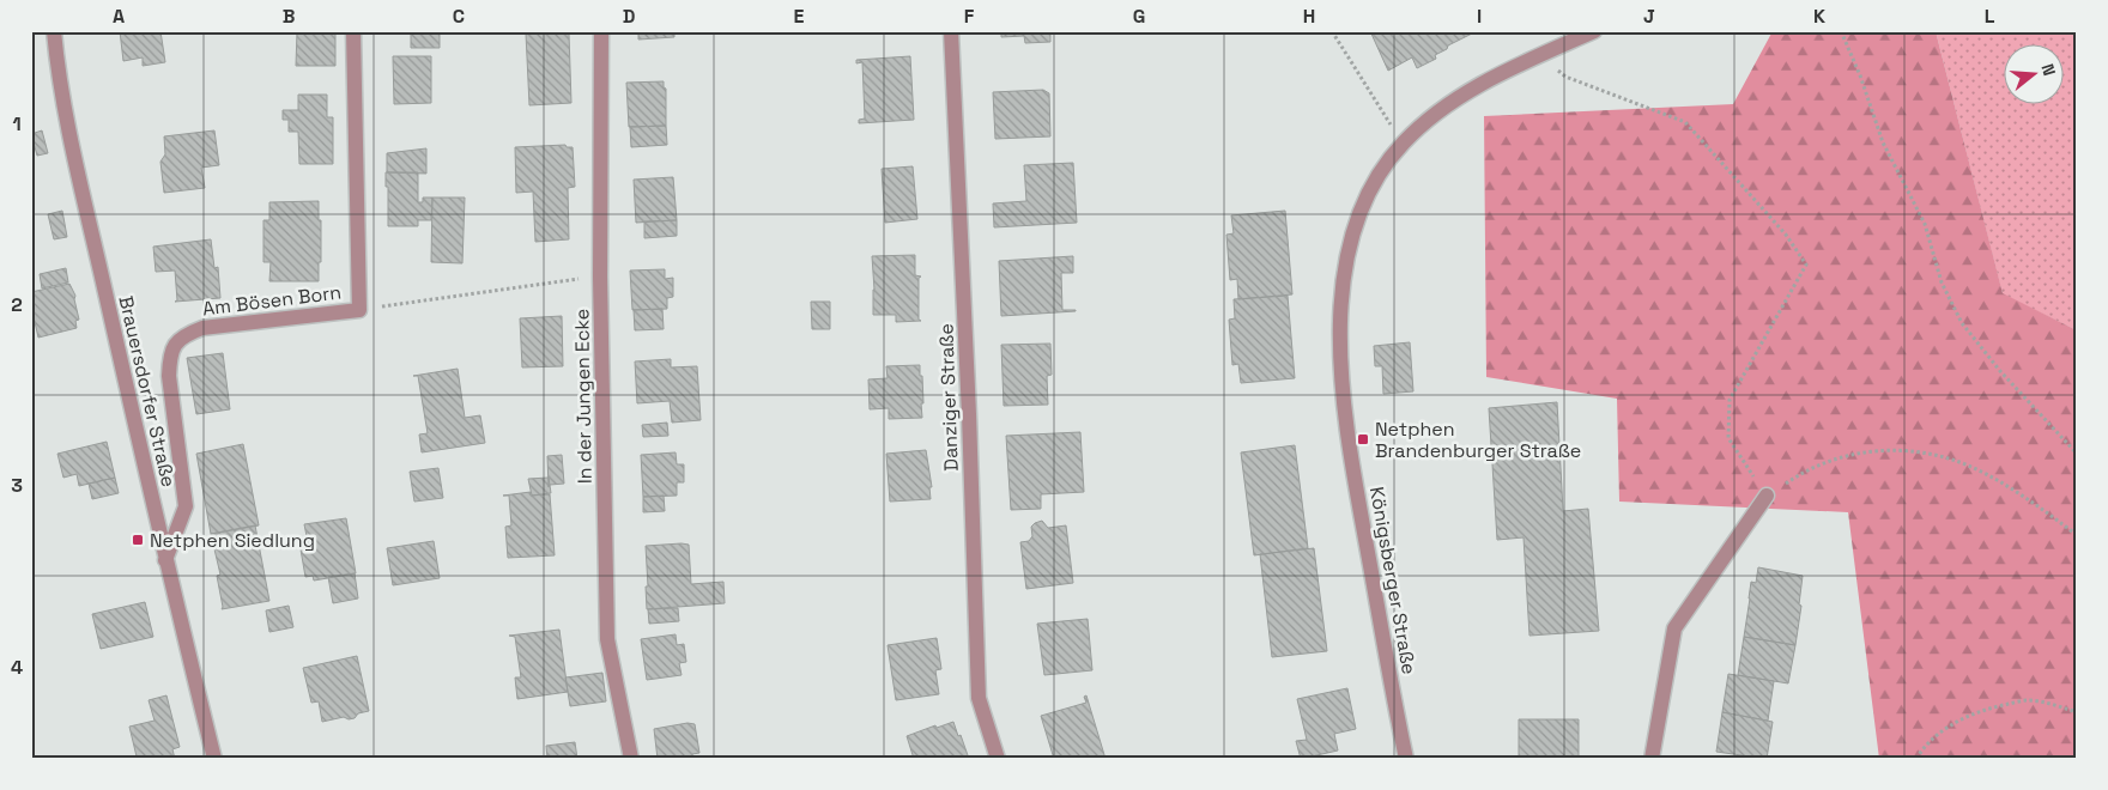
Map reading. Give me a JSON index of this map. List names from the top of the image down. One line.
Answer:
{"streets":{"street":["Am Bösen Born","Brauersdorfer Straße","In der Jungen Ecke","Danziger Straße","Königsberger Straße"]},"crossings":[["Am Bösen Born","Brauersdorfer Straße"]],"places":{"transit":["Netphen Brandenburger Straße","Netphen Siedlung"]},"north":"right","grid":{"columns":["A","B","C","D","E","F","G","H","I","J","K","L"],"rows":["1","2","3","4"]}}
